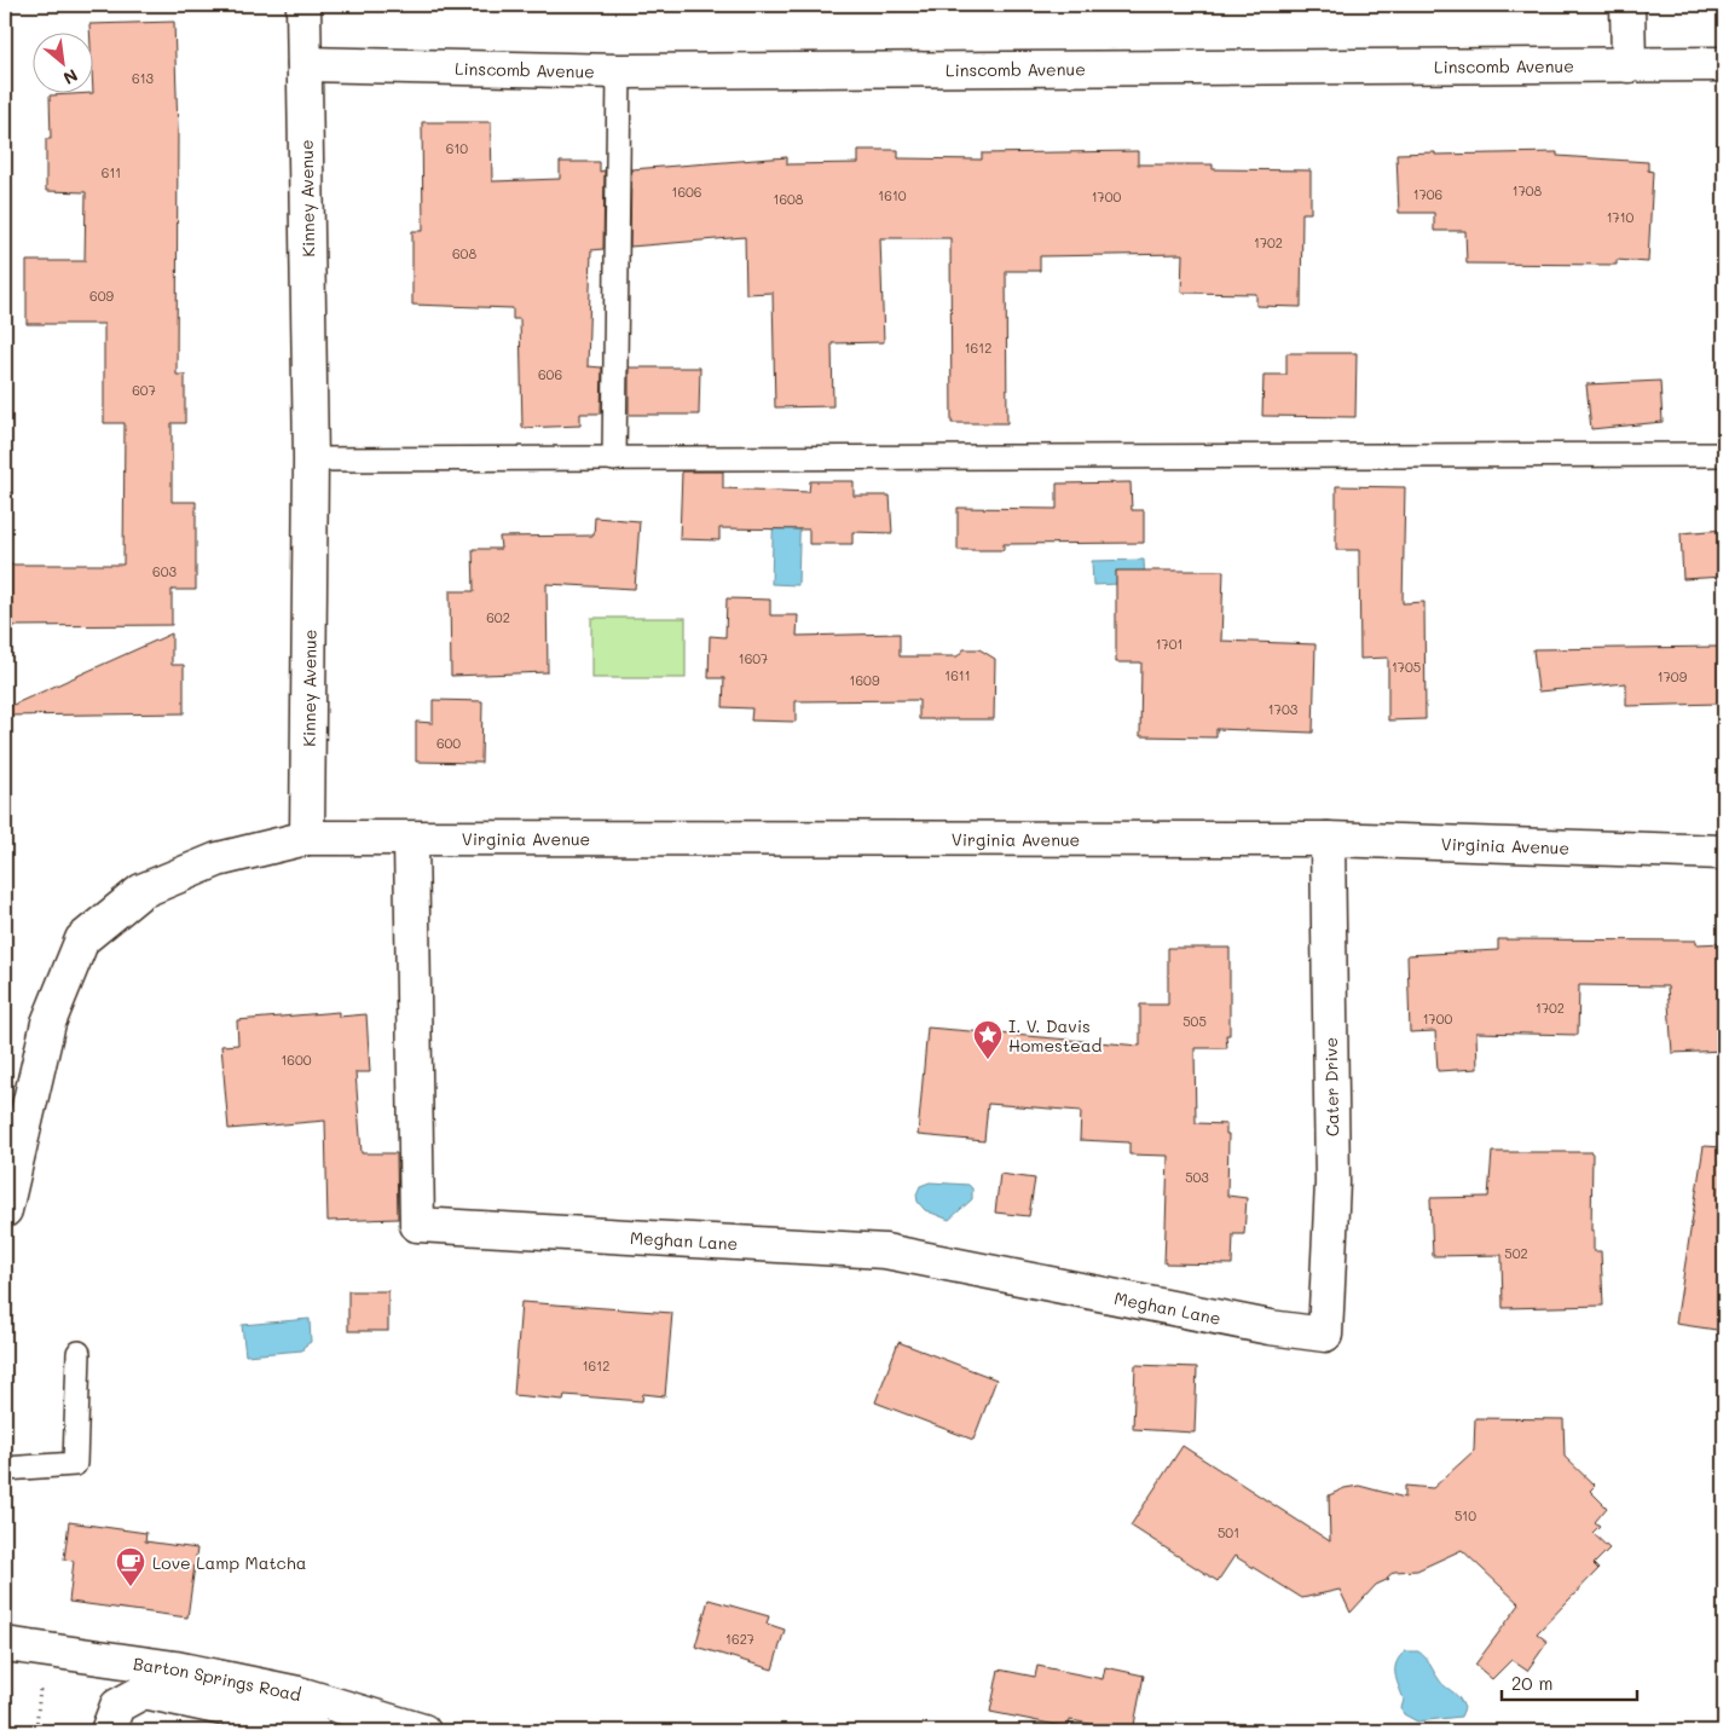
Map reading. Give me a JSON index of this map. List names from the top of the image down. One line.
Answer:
{"streets":{"street":["Linscomb Avenue","Kinney Avenue","Virginia Avenue","Cater Drive","Meghan Lane","Barton Springs Road"]},"crossings":[["Linscomb Avenue","Kinney Avenue"],["Kinney Avenue","Virginia Avenue"],["Virginia Avenue","Cater Drive"],["Virginia Avenue","Meghan Lane"],["Cater Drive","Meghan Lane"]],"places":{"place":["I. V. Davis Homestead"],"cafe":["Love Lamp Matcha"]},"house_numbers":["613","610","611","1708","1606","1706","1610","1700","1608","1710","1702","608","609","1612","606","607","603","602","1701","1607","1705","1611","1709","1609","1703","600","1702","1700","505","1600","503","502","1612","510","501","1627"],"scale_bar":"20 m","north":"bottom right"}
